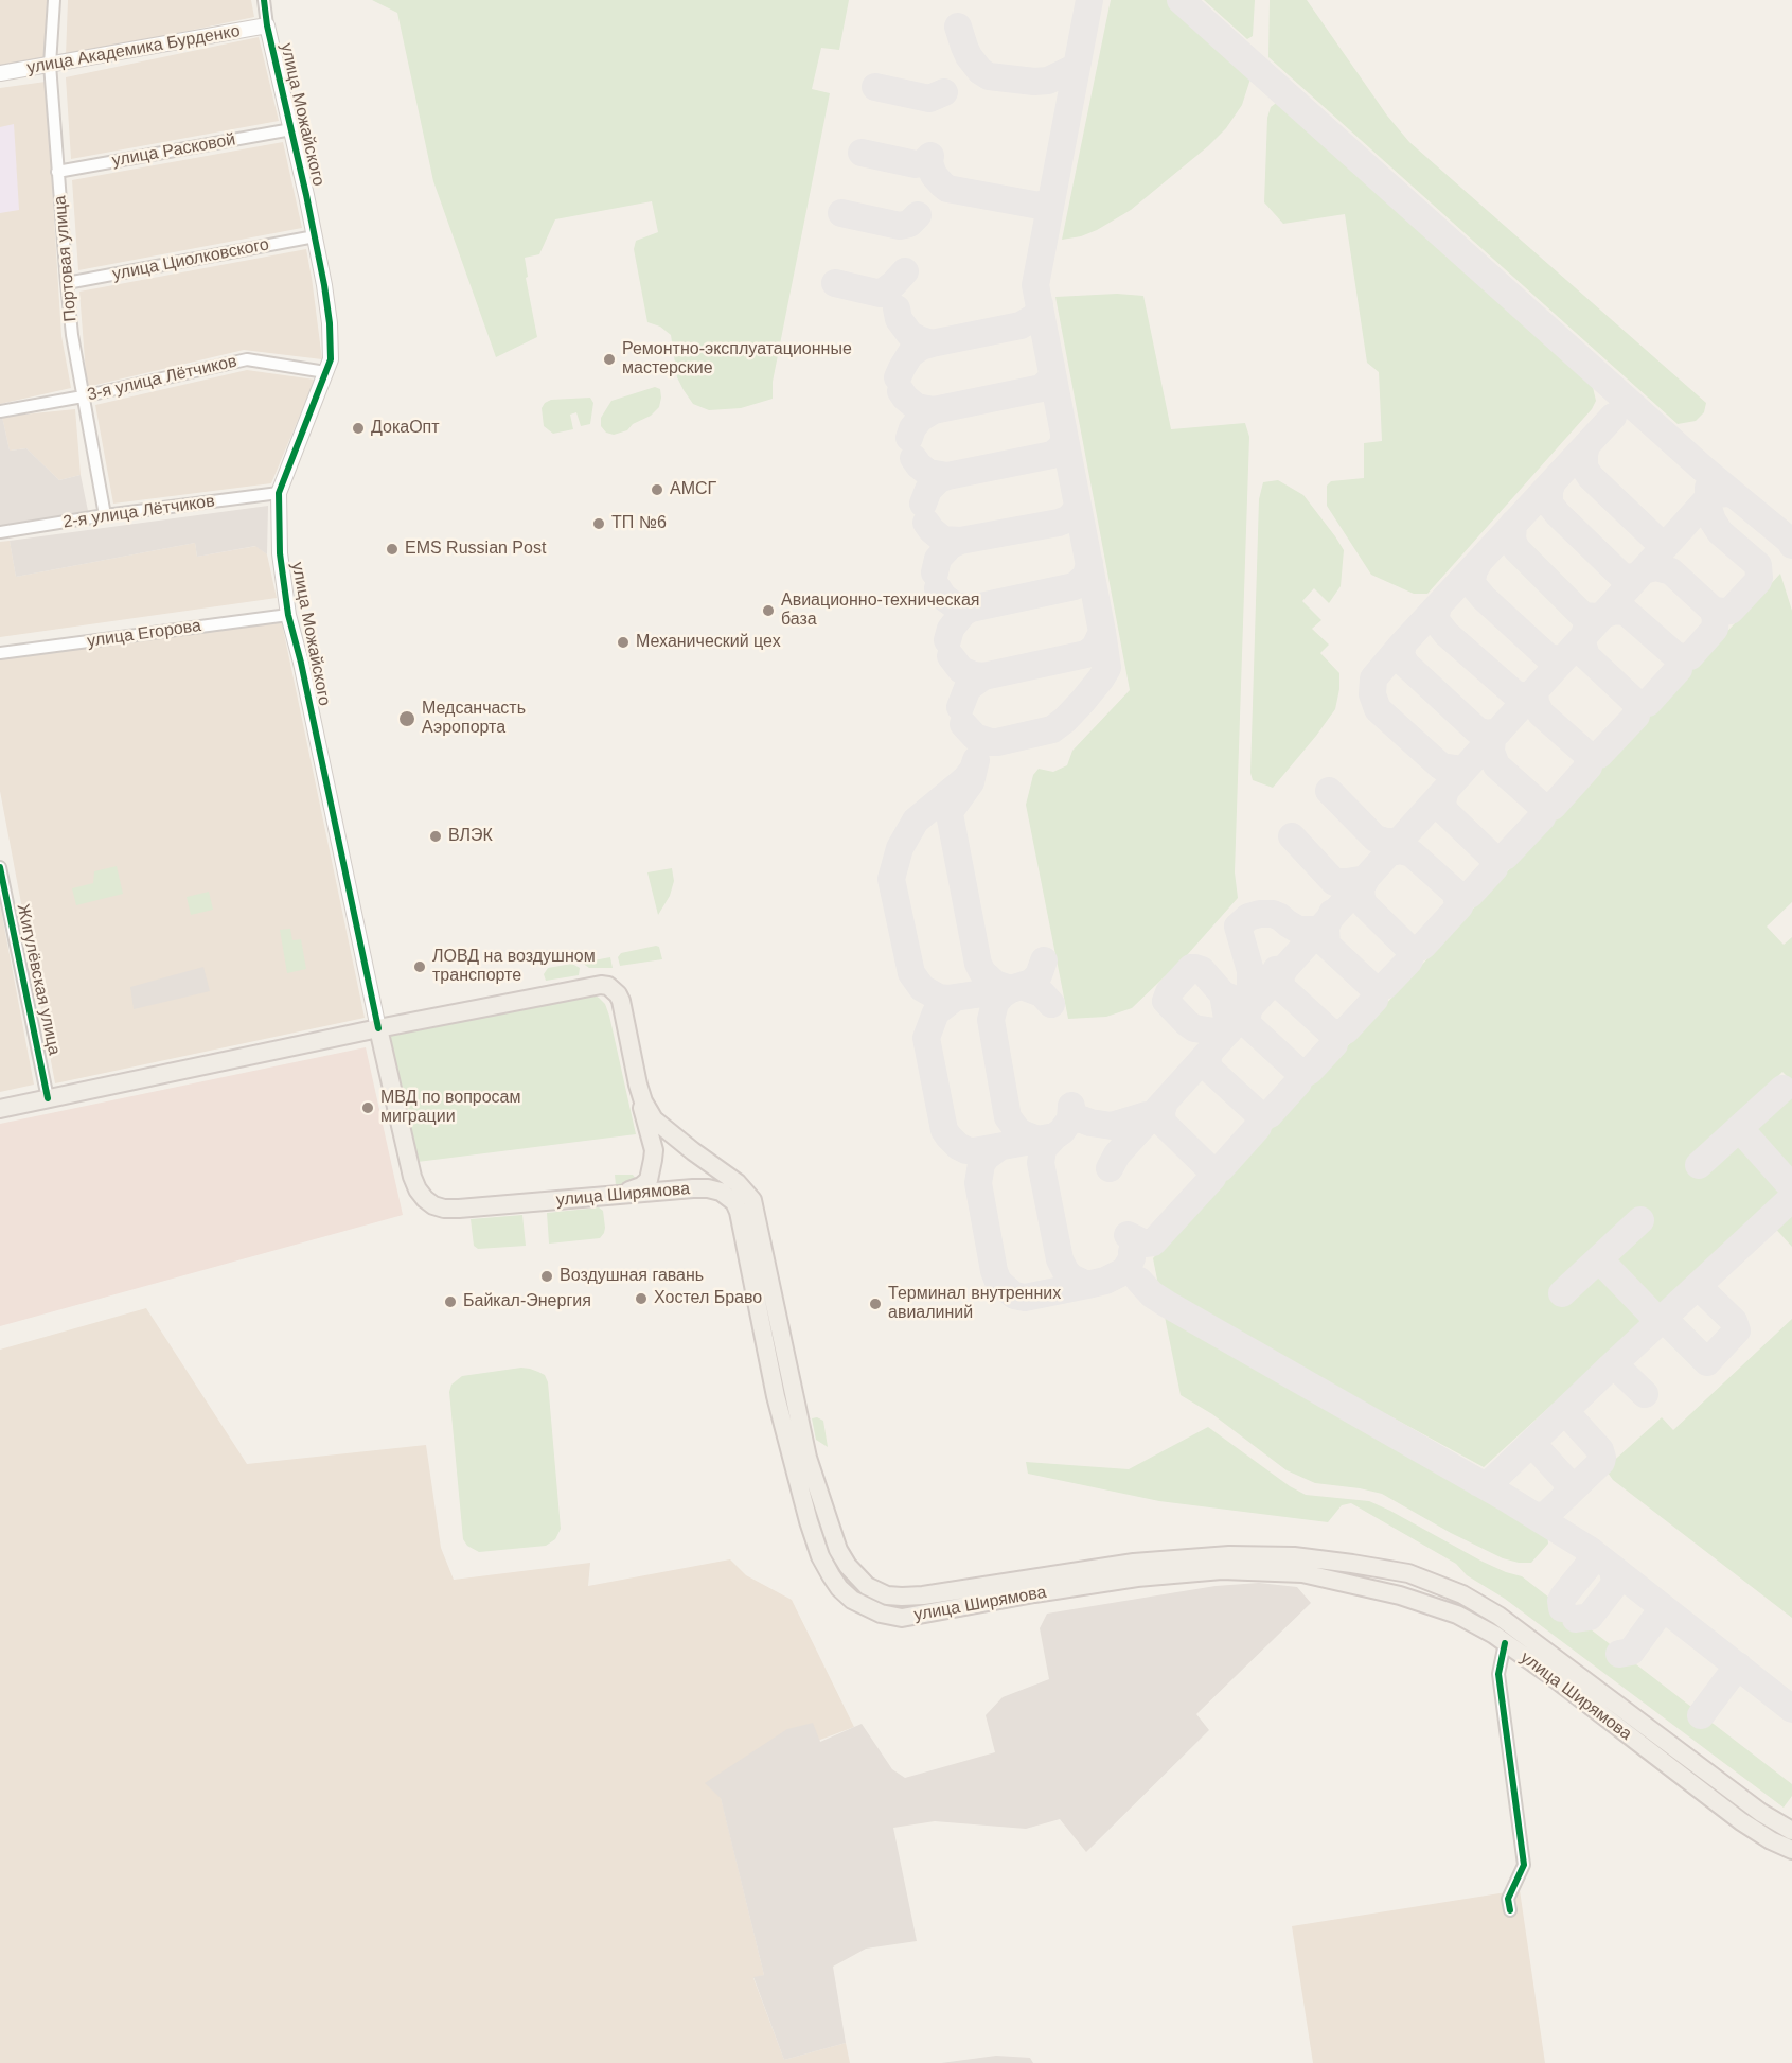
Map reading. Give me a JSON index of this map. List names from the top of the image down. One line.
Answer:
{"streets":{"main road":["улица Ширямова"],"street":["улица Академика Бурденко","улица Можайского","улица Расковой","Портовая улица","улица Циолковского","3-я улица Лётчиков","2-я улица Лётчиков","улица Егорова","Жигулёвская улица"]},"crossings":[["улица Академика Бурденко","улица Можайского"],["улица Академика Бурденко","Портовая улица"],["улица Можайского","улица Расковой"],["улица Можайского","улица Циолковского"],["улица Можайского","3-я улица Лётчиков"],["улица Можайского","2-я улица Лётчиков"],["улица Можайского","улица Егорова"],["улица Можайского","улица Ширямова"],["улица Расковой","Портовая улица"],["Портовая улица","улица Циолковского"],["Портовая улица","3-я улица Лётчиков"],["Портовая улица","2-я улица Лётчиков"],["Жигулёвская улица","улица Ширямова"]],"places":["Ремонтно-эксплуатационные мастерские","ДокаОпт","АМСГ","ТП №6","EMS Russian Рost","Авиационно-техническая база","Механический цех","Медсанчасть Аэропорта","ВЛЭК","ЛОВД на воздушном транспорте","МВД по вопросам миграции","Воздушная гавань","Хостел Браво","Байкал-Энергия","Терминал внутренних авиалиний"]}
